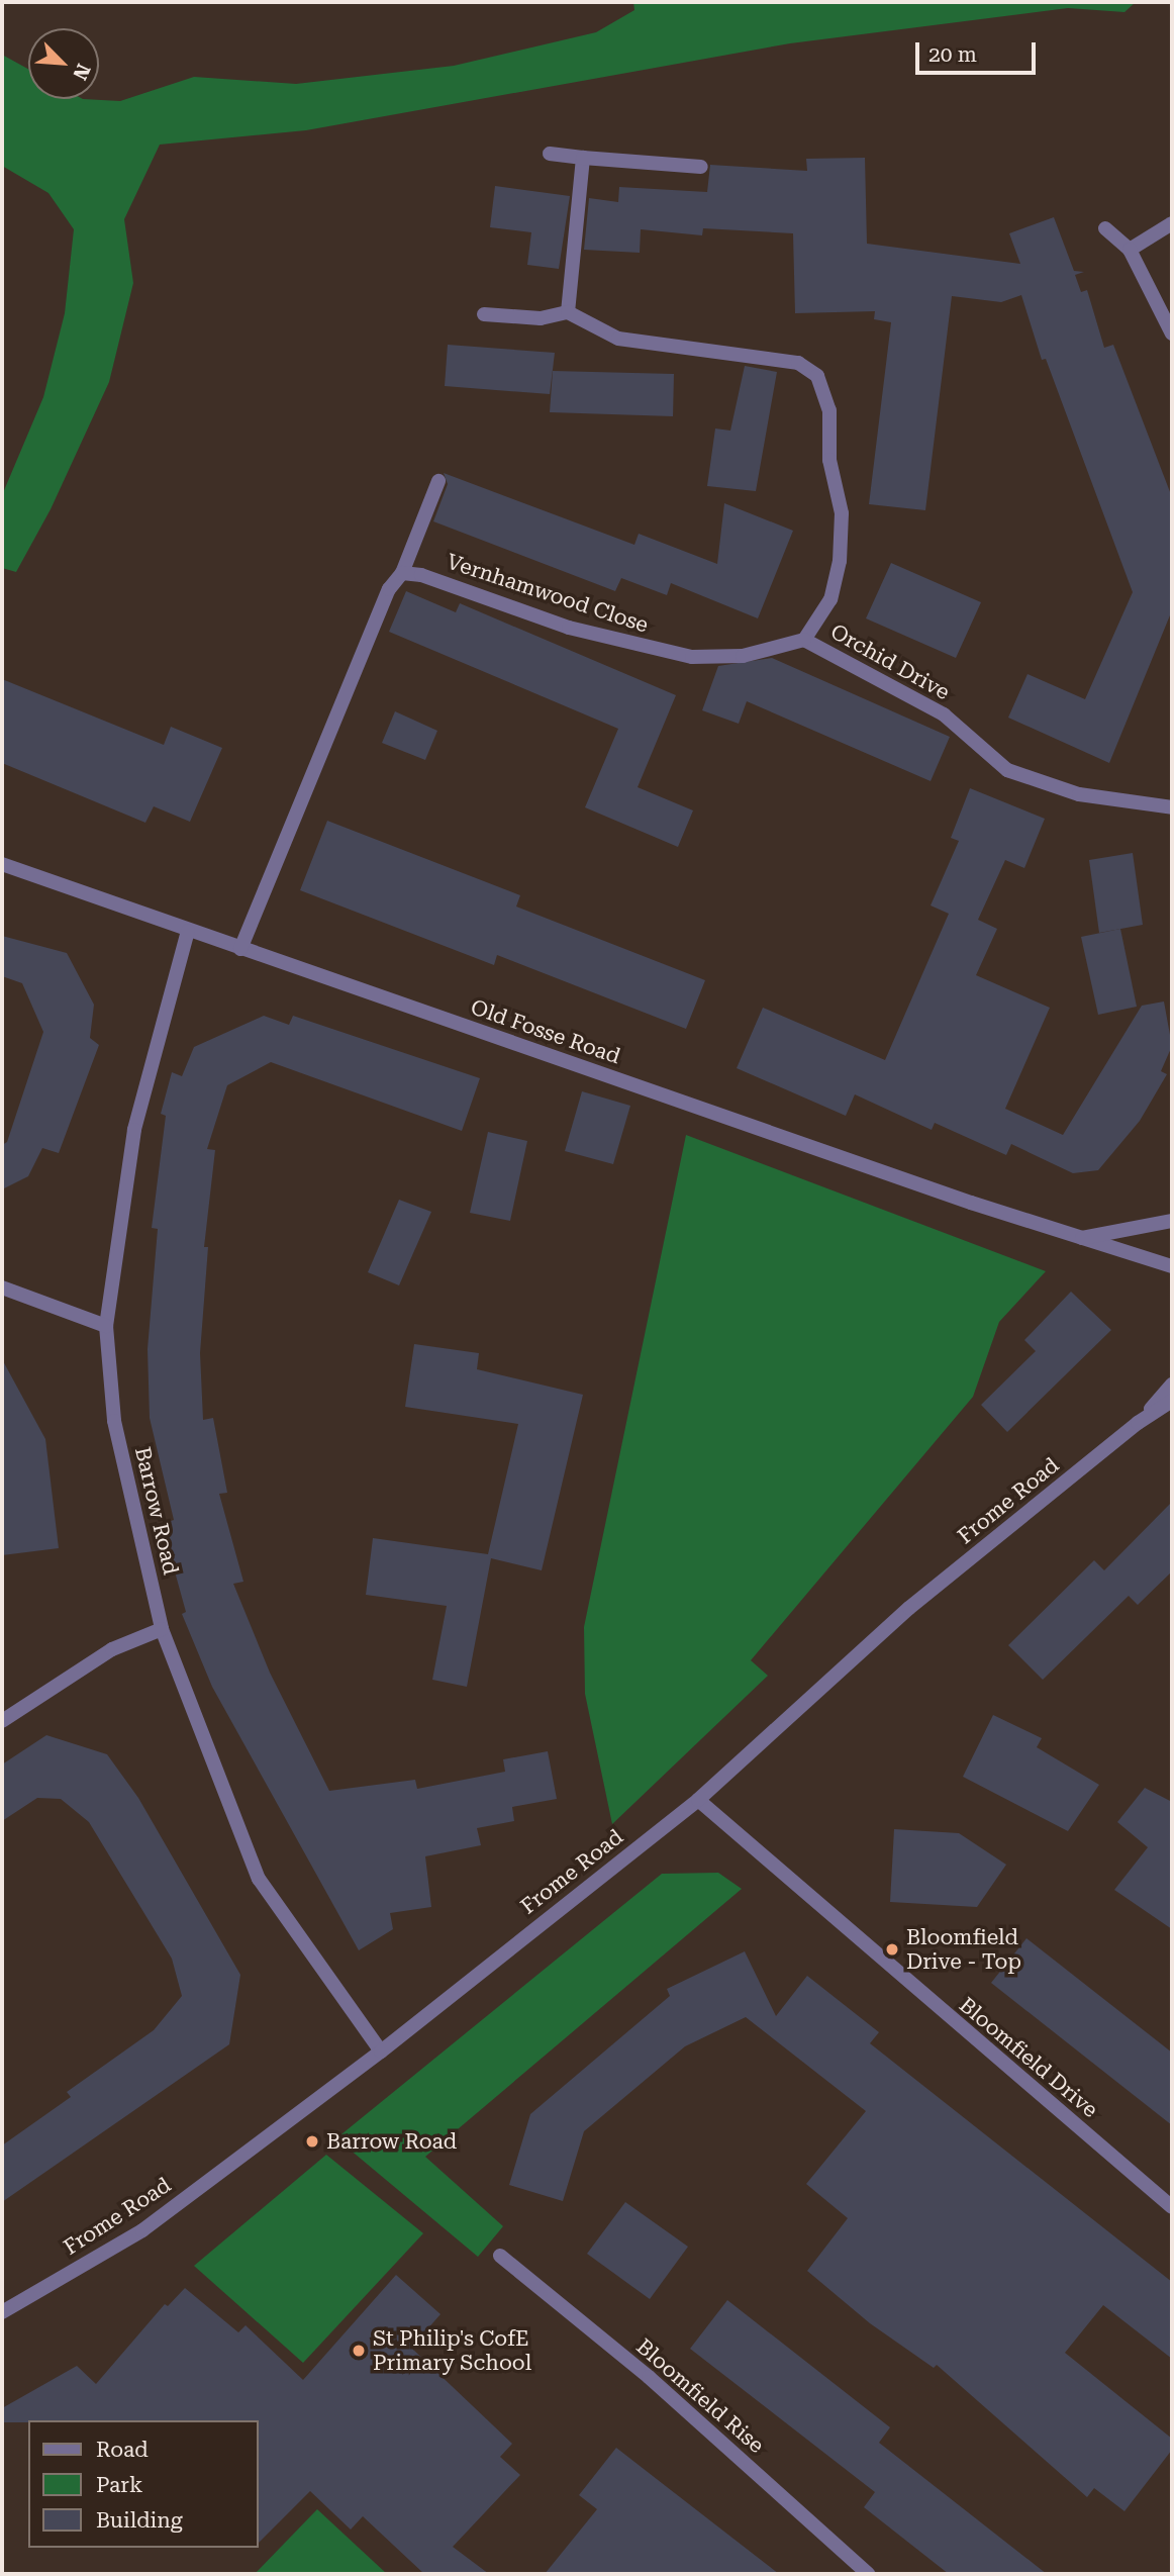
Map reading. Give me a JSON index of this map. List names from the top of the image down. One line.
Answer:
{"streets":{"street":["Vernhamwood Close","Orchid Drive","Old Fosse Road","Frome Road","Barrow Road","Bloomfield Drive","Bloomfield Rise"]},"crossings":[["Vernhamwood Close","Orchid Drive"],["Old Fosse Road","Barrow Road"],["Frome Road","Barrow Road"],["Frome Road","Bloomfield Drive"]],"places":["Bloomfield Drive - Top","Barrow Road","St Philip's CofE Primary School"],"legend":["Road","Park","Building"],"scale_bar":"20 m","north":"bottom right"}
